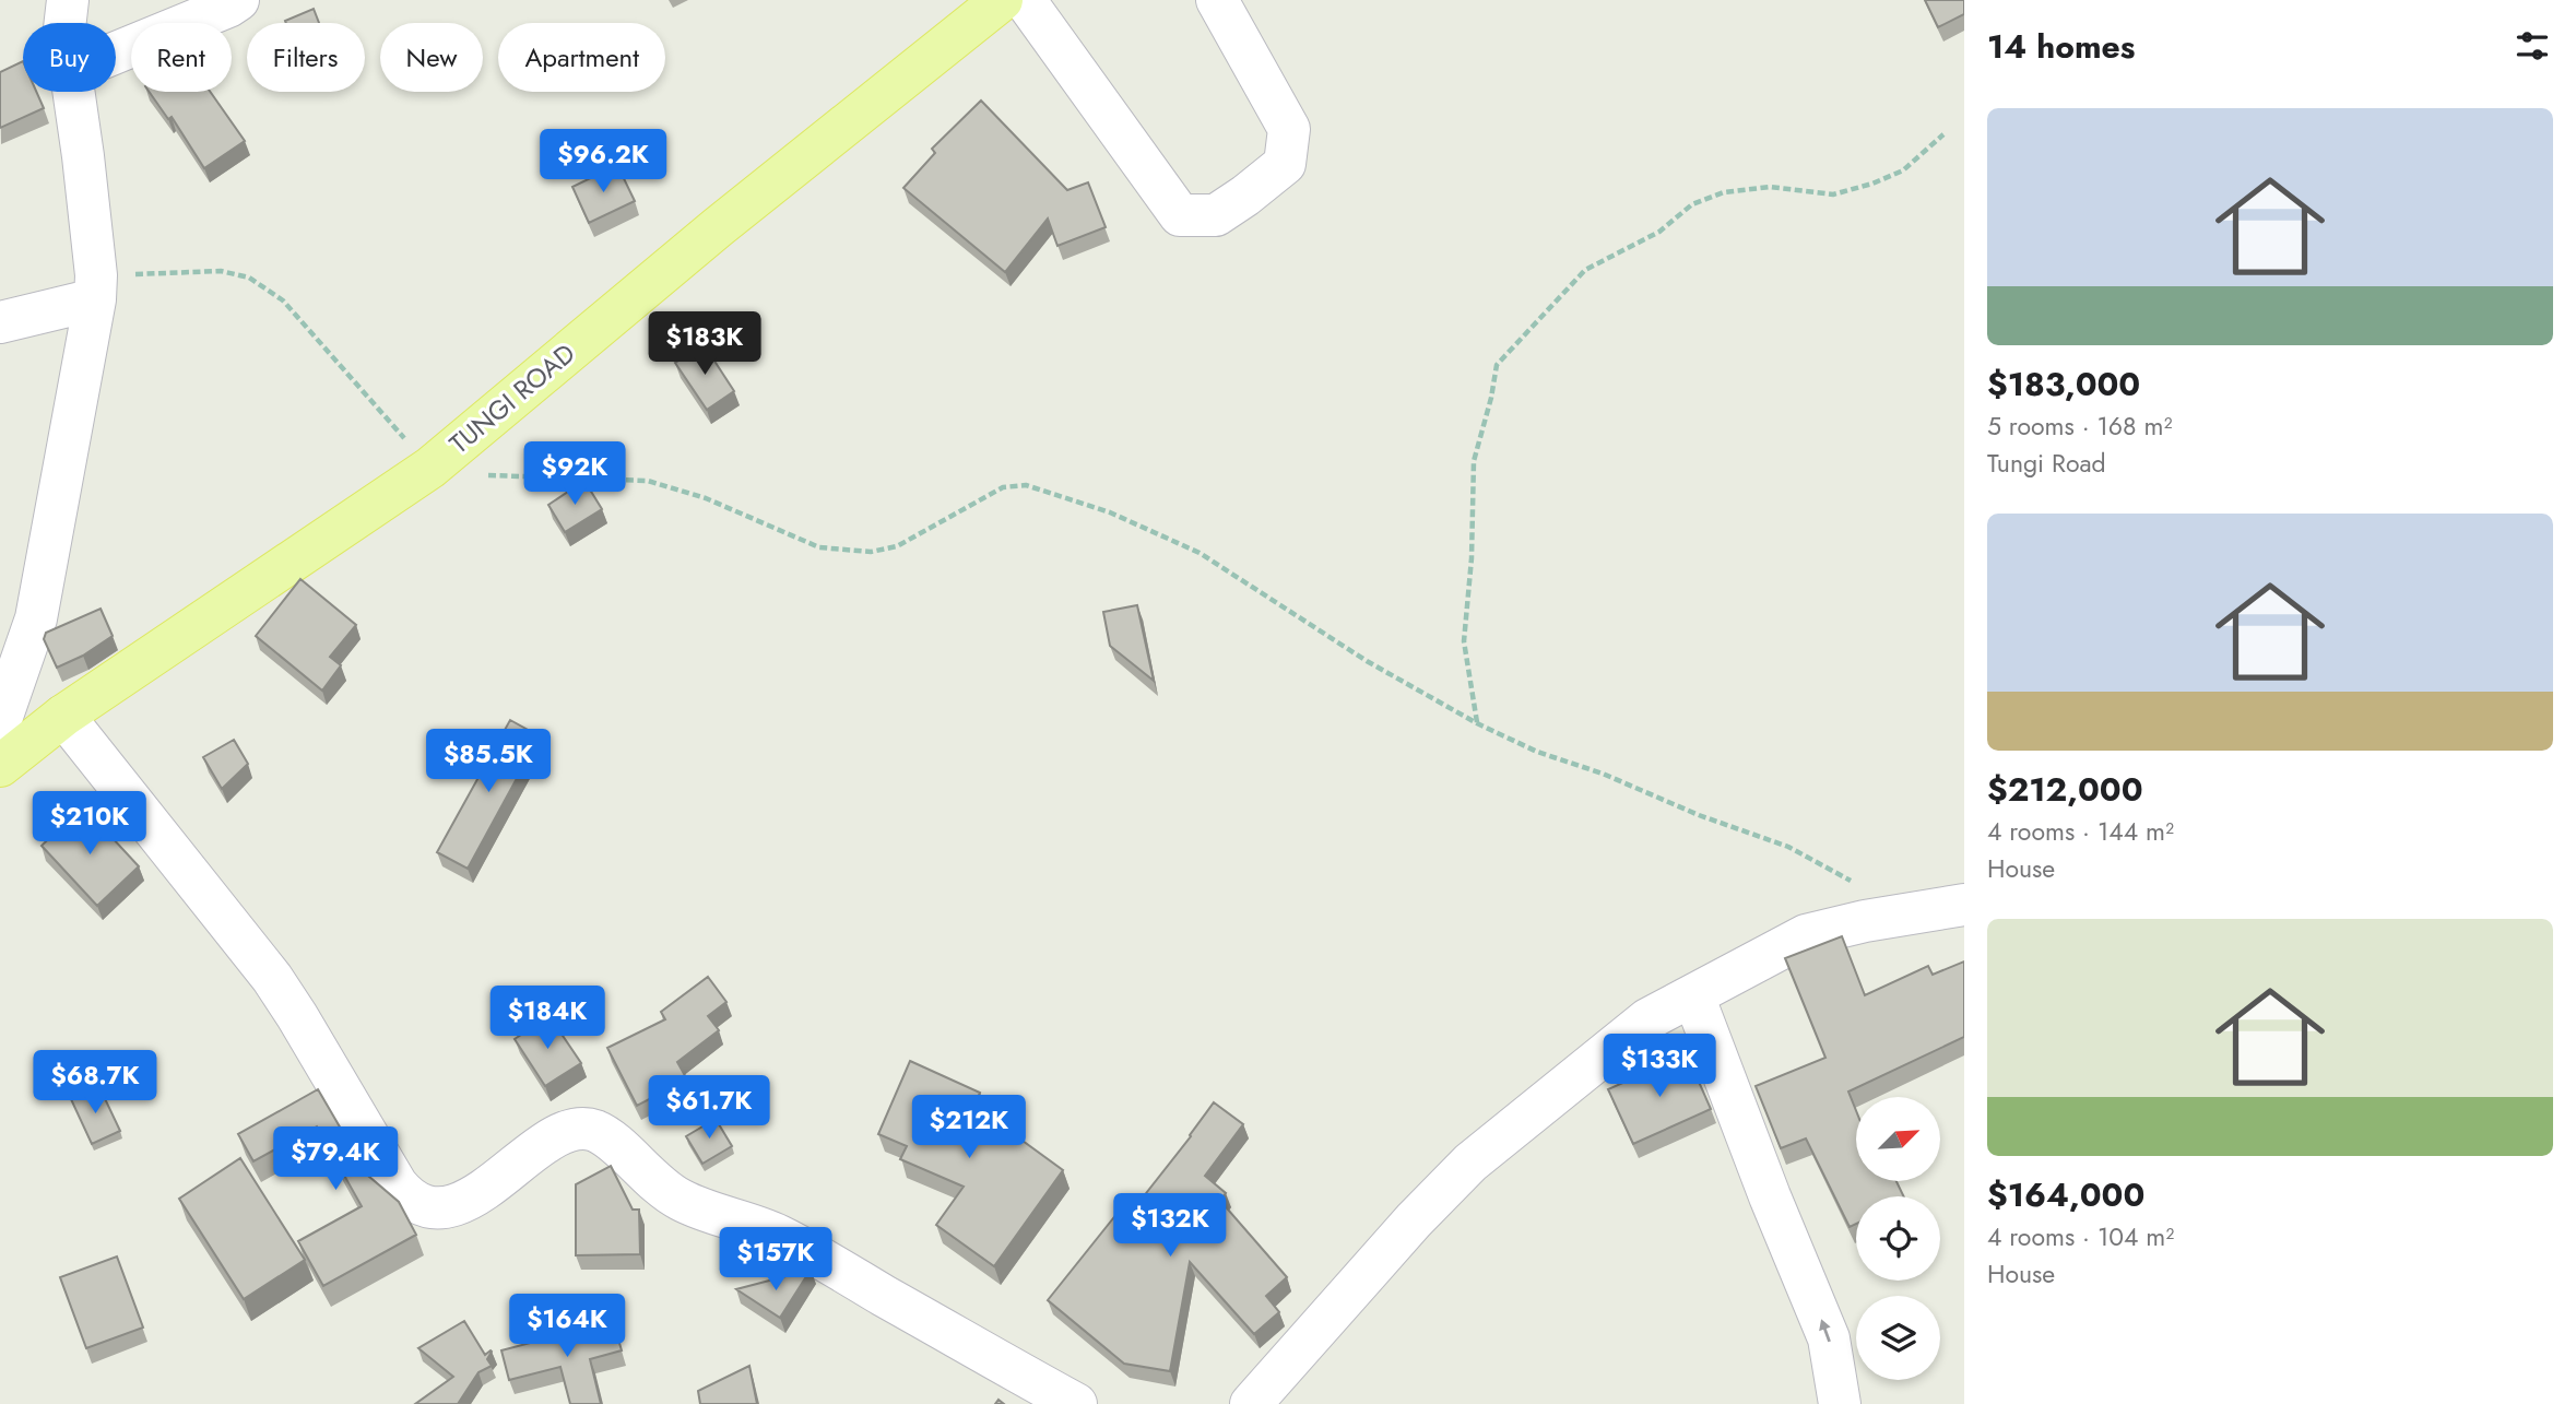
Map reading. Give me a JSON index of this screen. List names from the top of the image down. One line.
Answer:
{"streets":{"main road":["TUNGI ROAD"]},"north":"top right","page":{"heading":"14 homes","chip":["Buy","Rent","Filters","New","Apartment"],"list":[{"name":"$183,000","note":"5 rooms · 168 m² · Tungi Road"},{"name":"$212,000","note":"4 rooms · 144 m² · House"},{"name":"$164,000","note":"4 rooms · 104 m² · House"}],"price":["$96.2K","$183K","$92K","$85.5K","$210K","$184K","$133K","$68.7K","$61.7K","$212K","$79.4K","$132K","$157K","$164K"]}}
